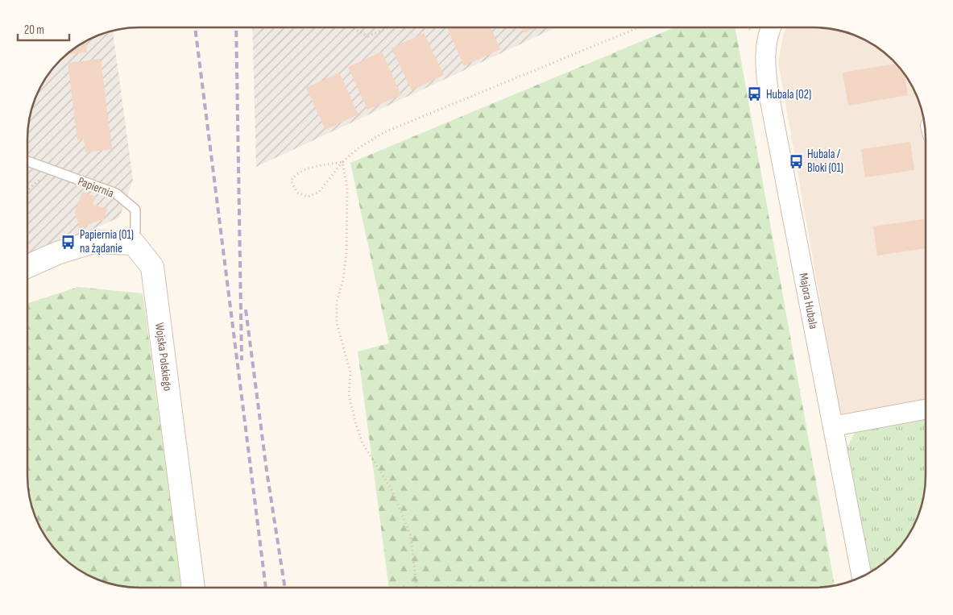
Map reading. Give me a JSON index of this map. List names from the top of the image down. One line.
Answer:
{"streets":{"street":["Majora Hubala","Wojska Polskiego"],"lane":["Papiernia"]},"crossings":[["Papiernia","Wojska Polskiego"]],"places":{"bus stop":["Hubala (02)","Hubala / Bloki (01)","Papiernia (01) na żądanie"]},"scale_bar":"20 m"}
